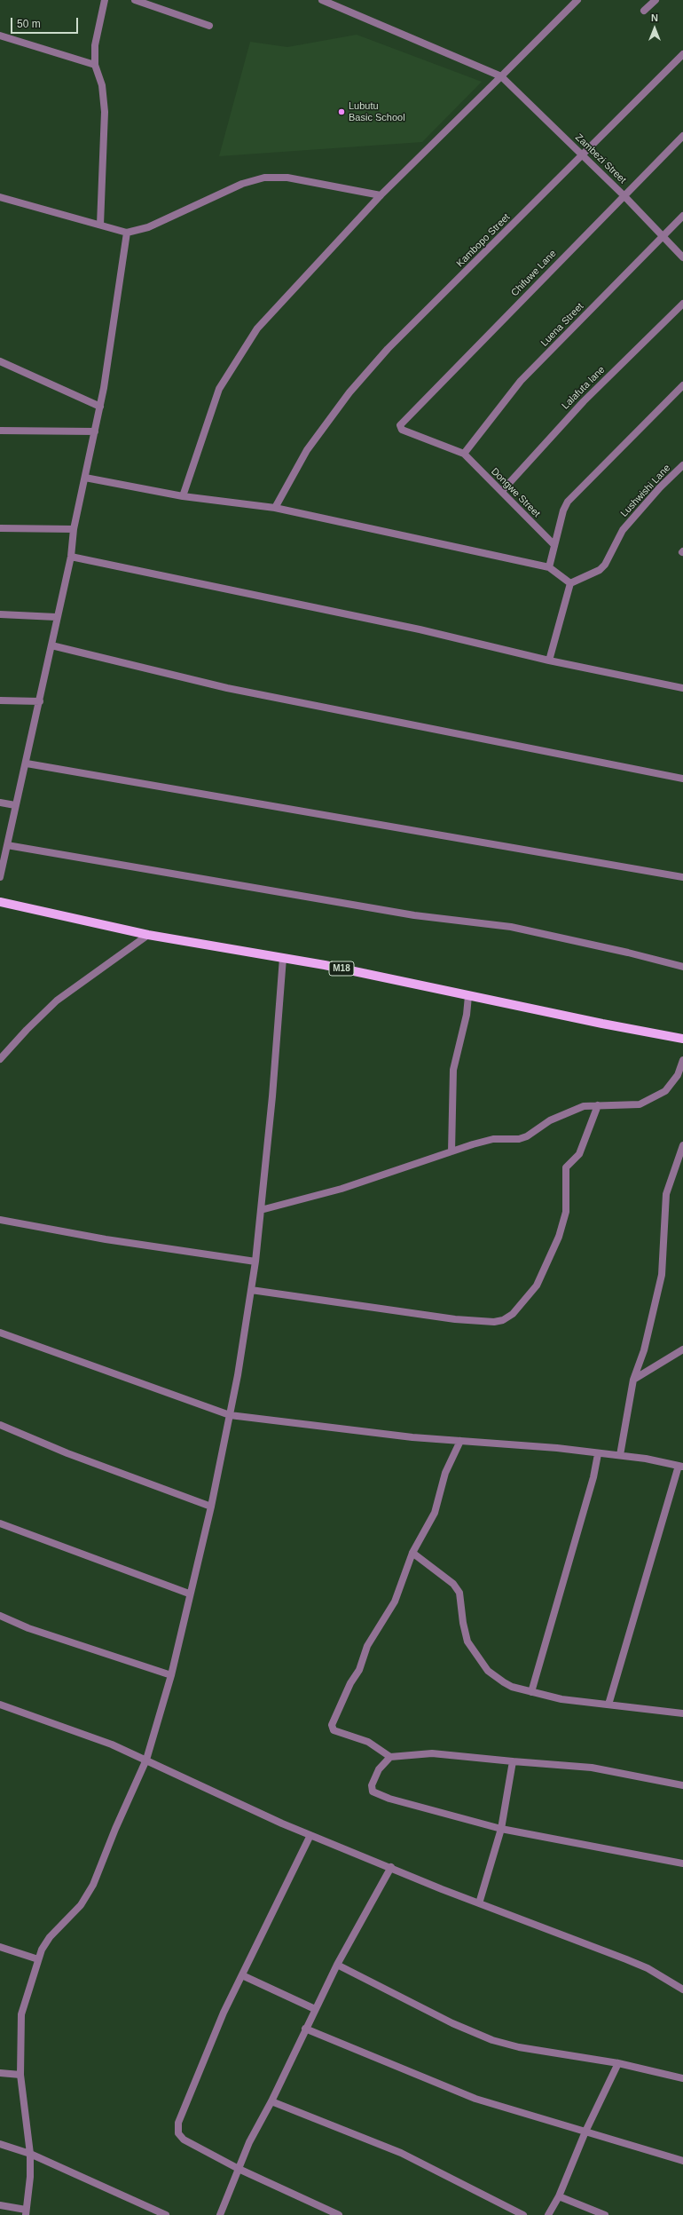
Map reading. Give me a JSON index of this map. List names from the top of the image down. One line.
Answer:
{"streets":{"main road":["M18"],"street":["Zambezi Street","Kambopo Street","Chifuwe Lane","Luena Street","Lalafuta lane","Lushwishi Lane","Dongwe Street"]},"crossings":[["Zambezi Street","Kambopo Street"],["Zambezi Street","Chifuwe Lane"],["Zambezi Street","Luena Street"],["Chifuwe Lane","Luena Street"],["Chifuwe Lane","Dongwe Street"],["Luena Street","Dongwe Street"],["Lalafuta lane","Dongwe Street"]],"places":["Lubutu Basic School"],"scale_bar":"50 m","north":"top"}
